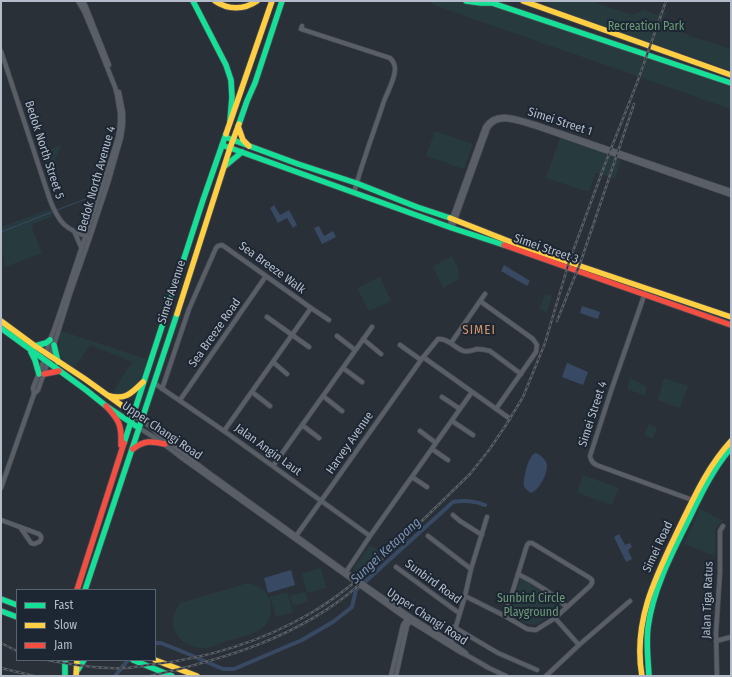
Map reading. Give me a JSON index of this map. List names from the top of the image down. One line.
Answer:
{"streets":{"main road":["Simei Street 3","Simei Avenue","Upper Changi Road","Simei Road"],"street":["Simei Street 1","Bedok North Street 5","Bedok North Avenue 4","Sea Breeze Walk","Sea Breeze Road","Simei Street 4","Harvey Avenue","Jalan Angin Laut","Sunbird Road","Jalan Tiga Ratus"]},"crossings":[["Simei Street 1","Simei Street 3"],["Bedok North Street 5","Bedok North Avenue 4"],["Bedok North Avenue 4","Upper Changi Road"],["Simei Street 3","Simei Avenue"],["Simei Street 3","Simei Street 4"],["Sea Breeze Walk","Sea Breeze Road"],["Sea Breeze Walk","Jalan Angin Laut"],["Simei Avenue","Upper Changi Road"],["Simei Avenue","Jalan Angin Laut"],["Sea Breeze Road","Jalan Angin Laut"],["Simei Street 4","Simei Road"],["Upper Changi Road","Harvey Avenue"],["Upper Changi Road","Sunbird Road"],["Harvey Avenue","Jalan Angin Laut"]],"districts":["SIMEI"],"water":["Sungei Ketapang"],"parks":["Recreation Park","Sunbird Circle Playground"],"legend":["Fast","Slow","Jam"]}
